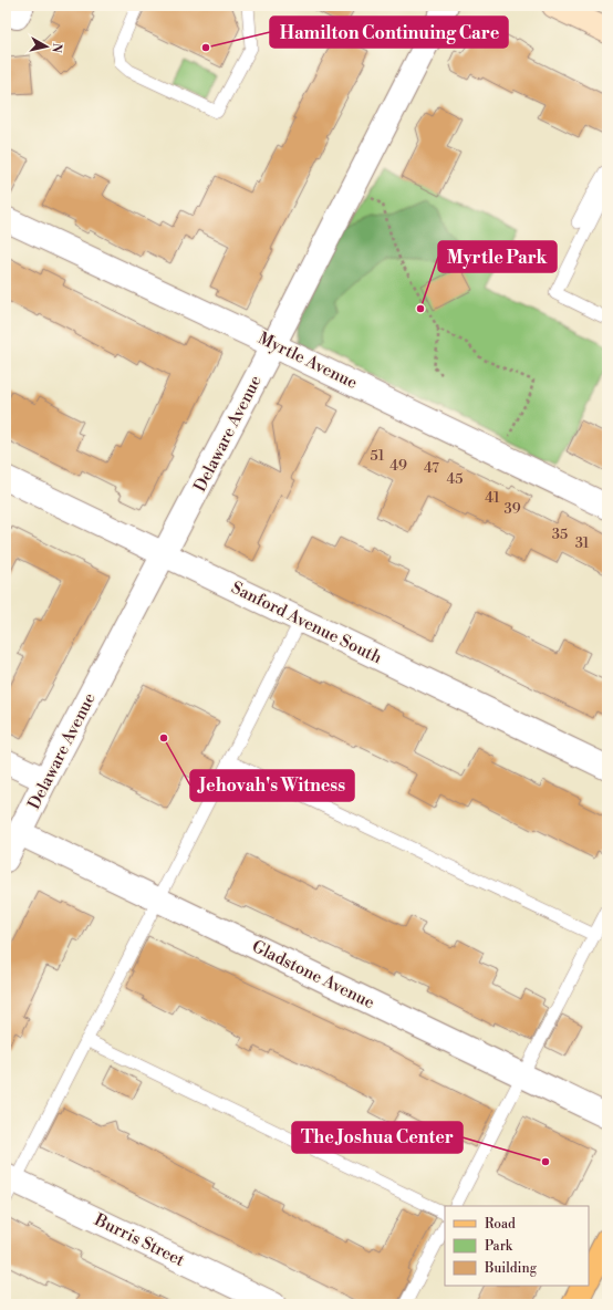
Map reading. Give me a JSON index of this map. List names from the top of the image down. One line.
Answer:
{"streets":{"street":["Myrtle Avenue","Delaware Avenue","Sanford Avenue South","Gladstone Avenue","Burris Street"]},"crossings":[["Myrtle Avenue","Delaware Avenue"],["Delaware Avenue","Sanford Avenue South"],["Delaware Avenue","Gladstone Avenue"]],"places":["Hamilton Continuing Care","Myrtle Park","Jehovah's Witness","The Joshua Center"],"house_numbers":["51","49","47","45","41","39","35","31"],"legend":["Road","Park","Building"],"north":"right"}
